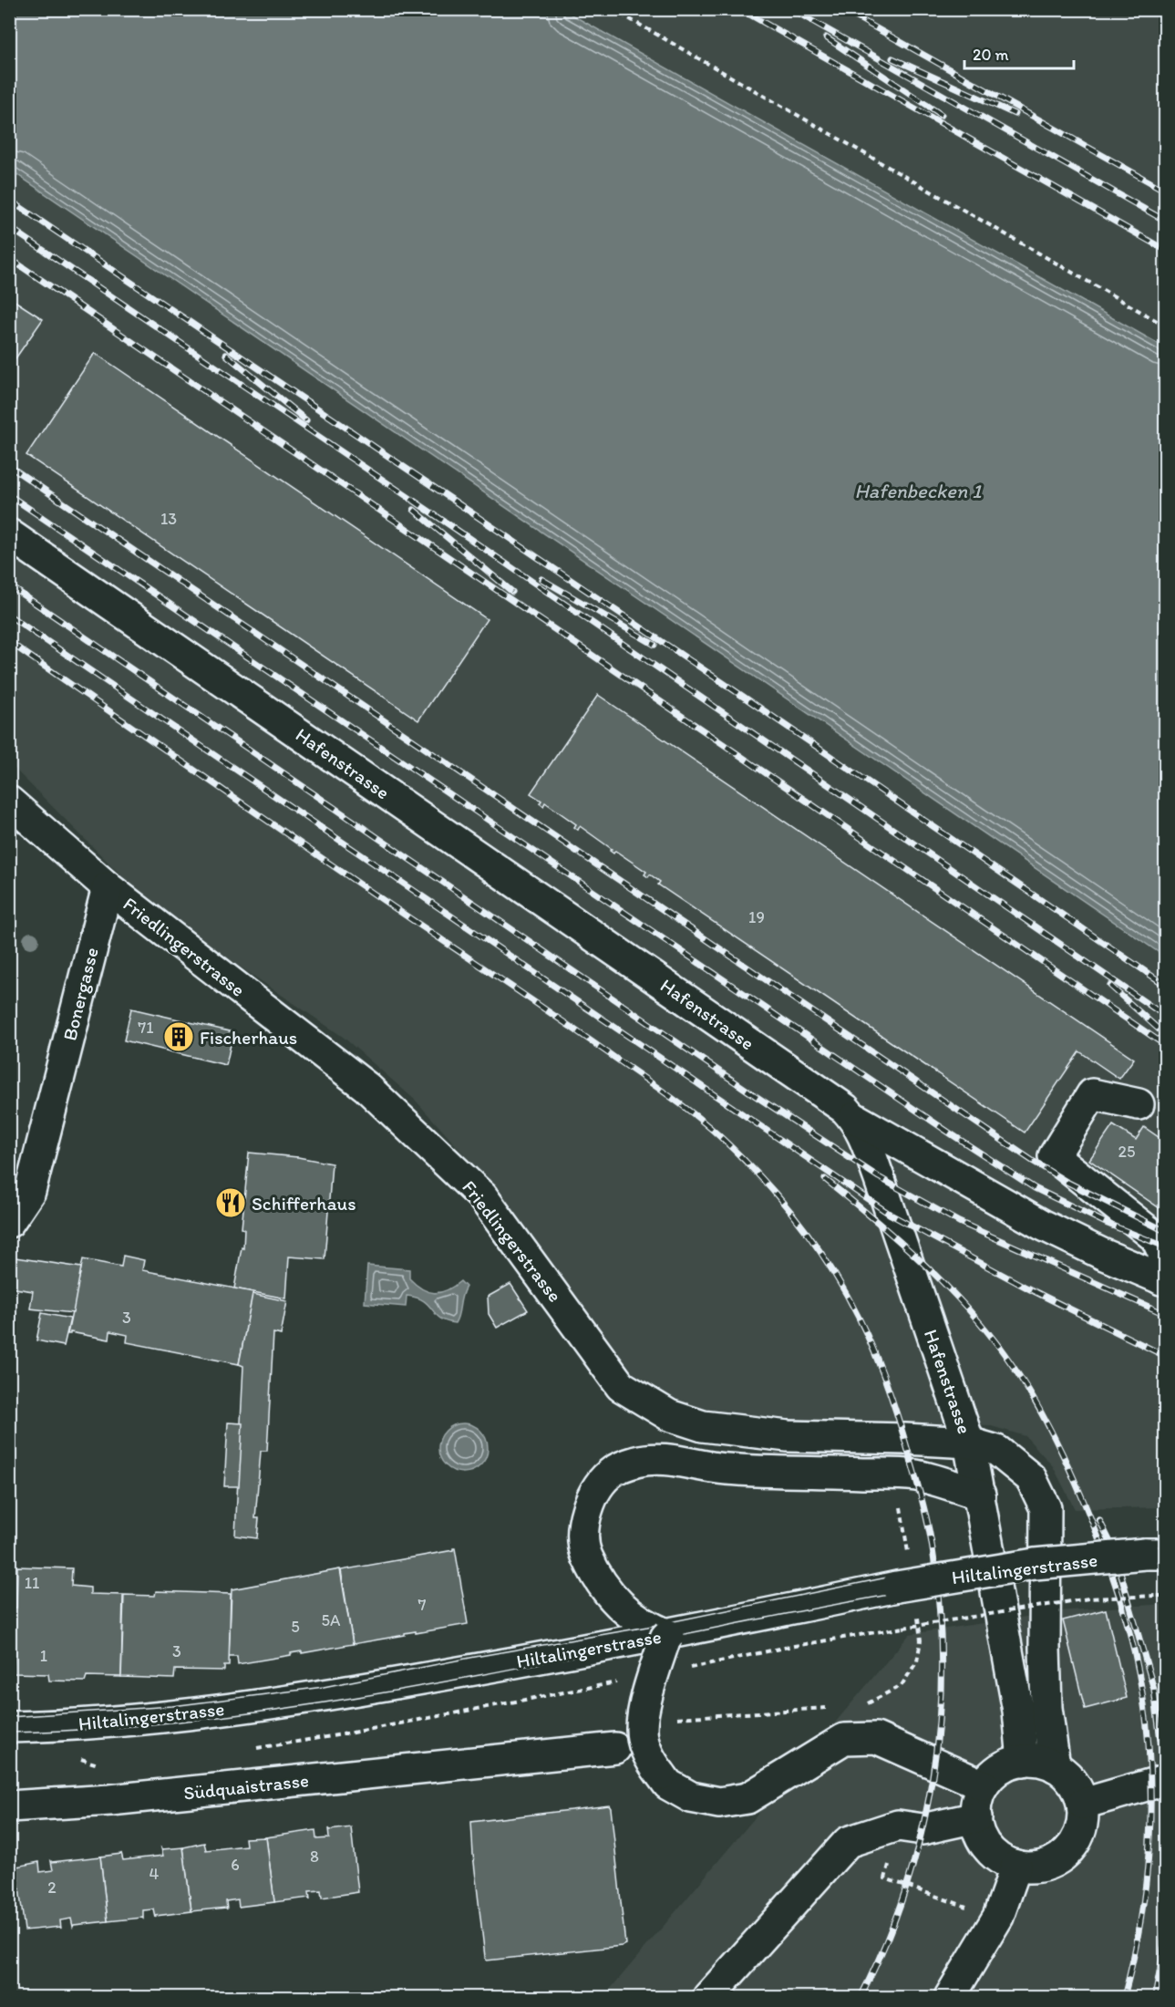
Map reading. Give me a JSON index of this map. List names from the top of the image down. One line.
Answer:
{"streets":{"street":["Hafenstrasse","Friedlingerstrasse","Bonergasse","Hiltalingerstrasse","Südquaistrasse"]},"crossings":[["Hafenstrasse","Friedlingerstrasse"],["Friedlingerstrasse","Bonergasse"]],"water":["Hafenbecken 1"],"places":{"building":["Fischerhaus"],"restaurant":["Schifferhaus"]},"house_numbers":["13","19","71","25","3","11","7","5A","5","3","1","8","6","4","2"],"scale_bar":"20 m"}
